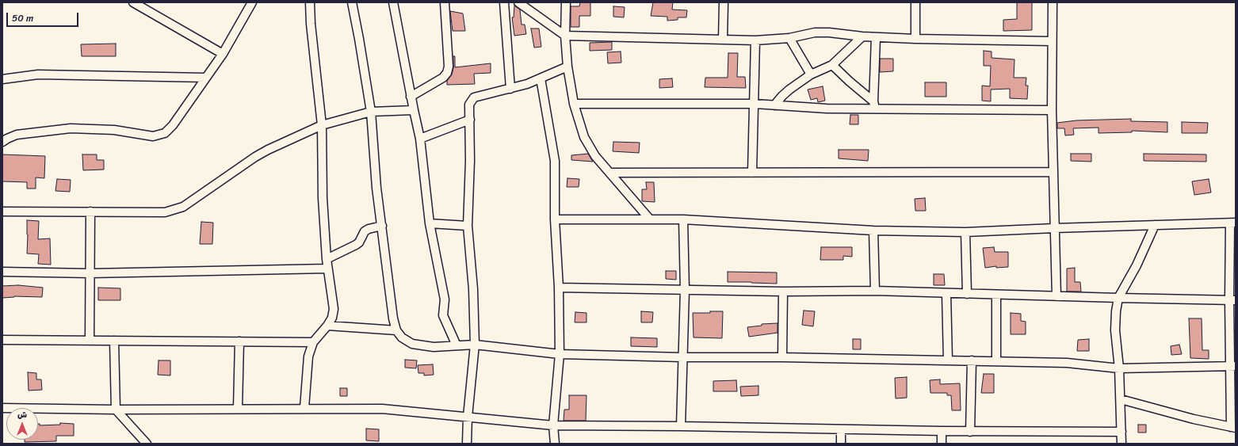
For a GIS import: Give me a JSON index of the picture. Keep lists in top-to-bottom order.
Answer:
{
  "scale_bar": "50 m",
  "north": "top"
}
